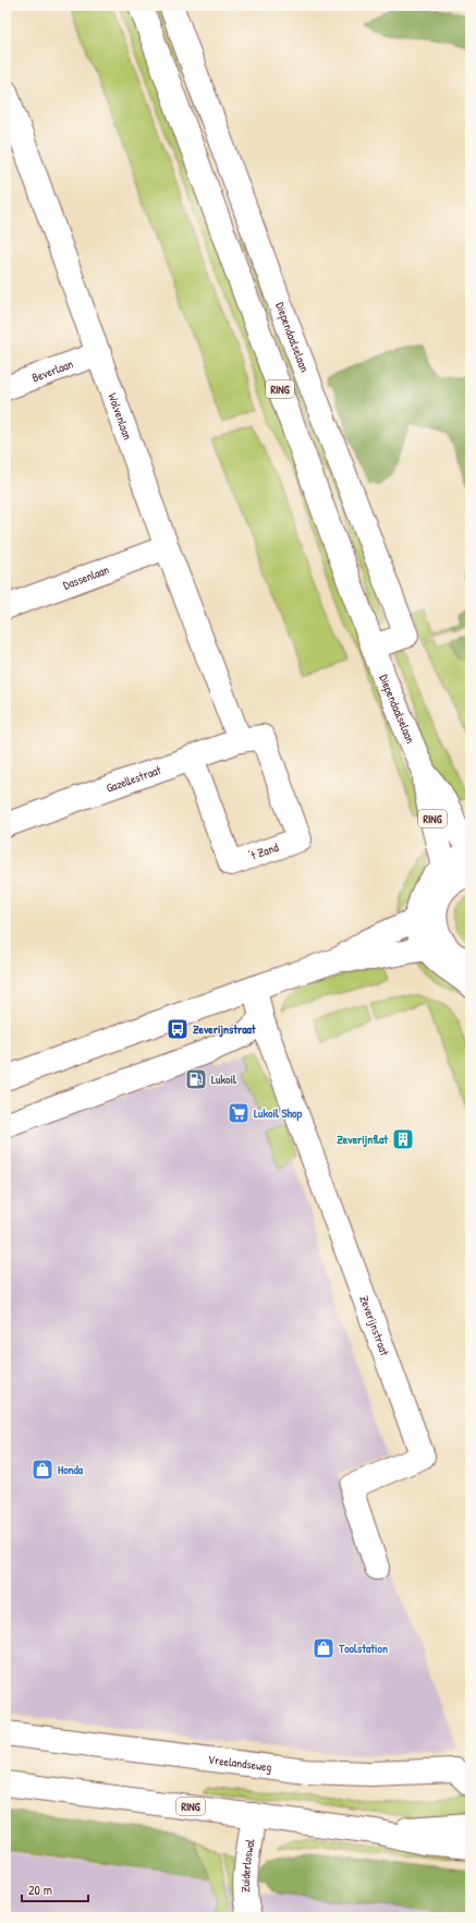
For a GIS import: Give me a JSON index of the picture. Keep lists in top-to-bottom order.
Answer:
{
  "streets": {
    "street": [
      "Diependaalselaan",
      "Beverlaan",
      "RING",
      "Wolvenlaan",
      "Dassenlaan",
      "Gazellestraat",
      "'t Zand",
      "Zeverijnstraat",
      "Vreelandseweg",
      "Zuiderloswal"
    ]
  },
  "crossings": [
    ["Diependaalselaan", "RING"],
    ["Beverlaan", "Wolvenlaan"],
    ["RING", "Zuiderloswal"],
    ["Wolvenlaan", "Dassenlaan"],
    ["Wolvenlaan", "Gazellestraat"],
    ["Gazellestraat", "'t Zand"]
  ],
  "places": {
    "bus stop": ["Zeverijnstraat"],
    "fuel station": ["Lukoil"],
    "supermarket": ["Lukoil Shop"],
    "building": ["Zeverijnflat"],
    "shop": ["Honda", "Toolstation"]
  },
  "scale_bar": "20 m"
}
